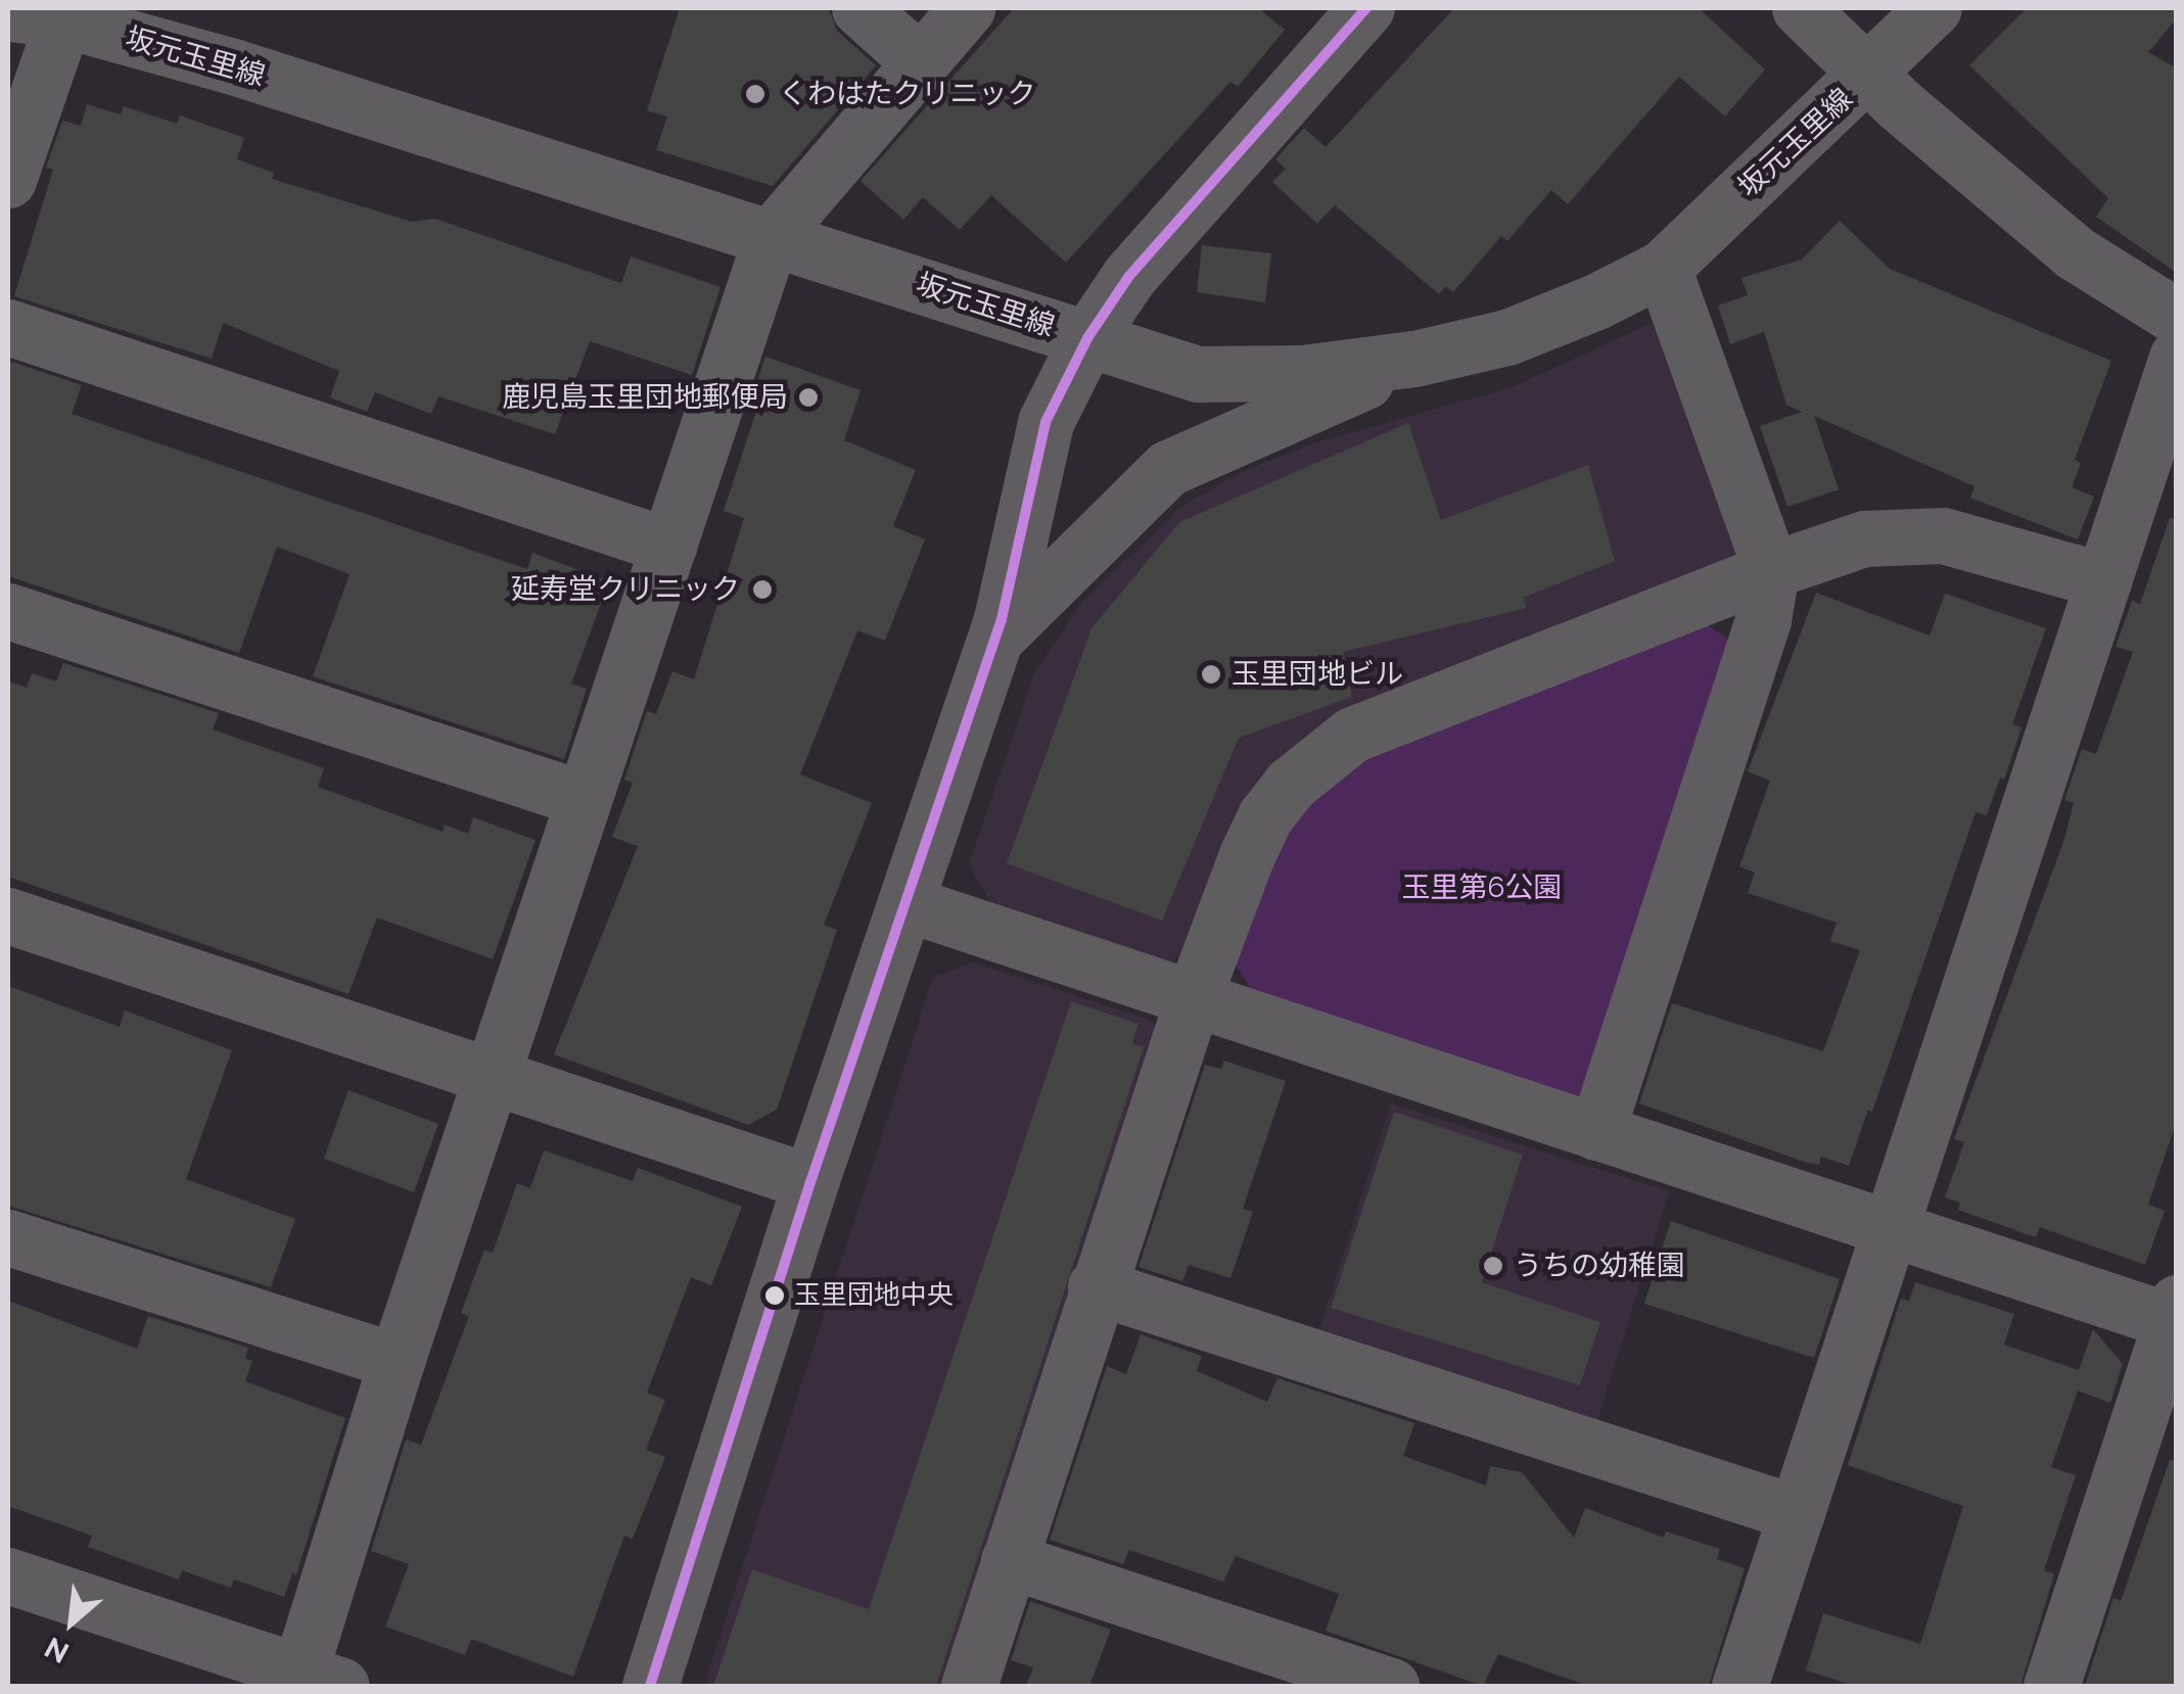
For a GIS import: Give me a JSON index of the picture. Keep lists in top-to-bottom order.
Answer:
{
  "streets": {
    "street": ["坂元玉里線"]
  },
  "parks": ["玉里第6公園"],
  "places": [
    "くわはたクリニック",
    "鹿児島玉里団地郵便局",
    "延寿堂クリニック",
    "玉里団地ビル",
    "うちの幼稚園",
    "玉里団地中央"
  ],
  "north": "bottom left"
}
